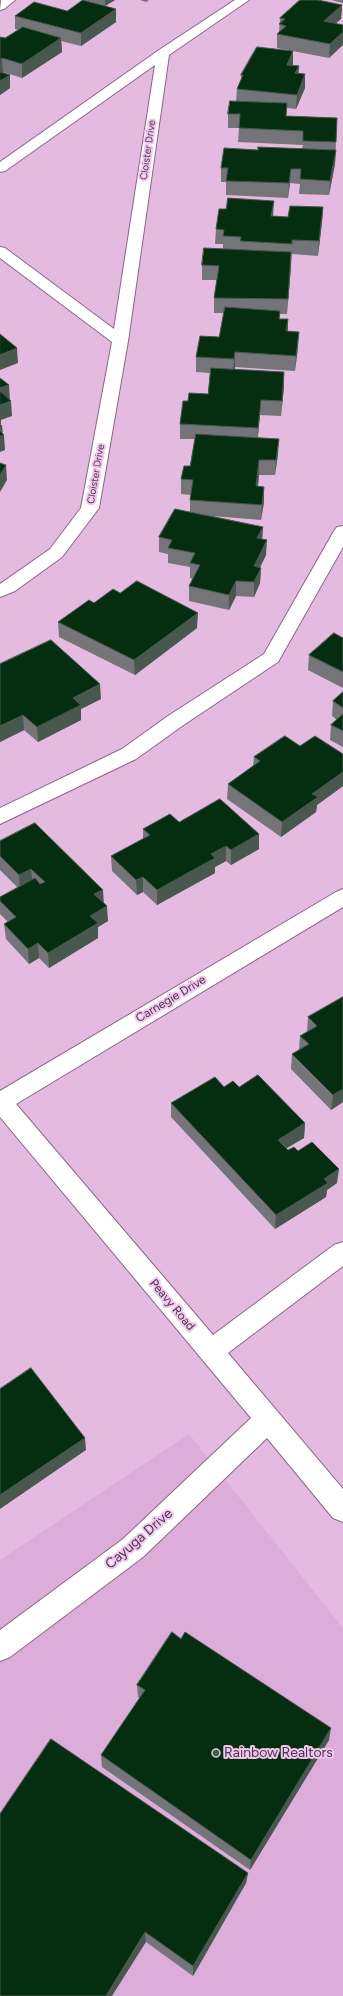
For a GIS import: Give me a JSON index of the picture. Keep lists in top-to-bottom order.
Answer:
{
  "streets": {
    "street": [
      "Cloister Drive",
      "Carnegie Drive",
      "Peavy Road",
      "Cayuga Drive"
    ]
  },
  "crossings": [
    ["Carnegie Drive", "Peavy Road"],
    ["Peavy Road", "Cayuga Drive"]
  ],
  "places": ["Rainbow Realtors"]
}
